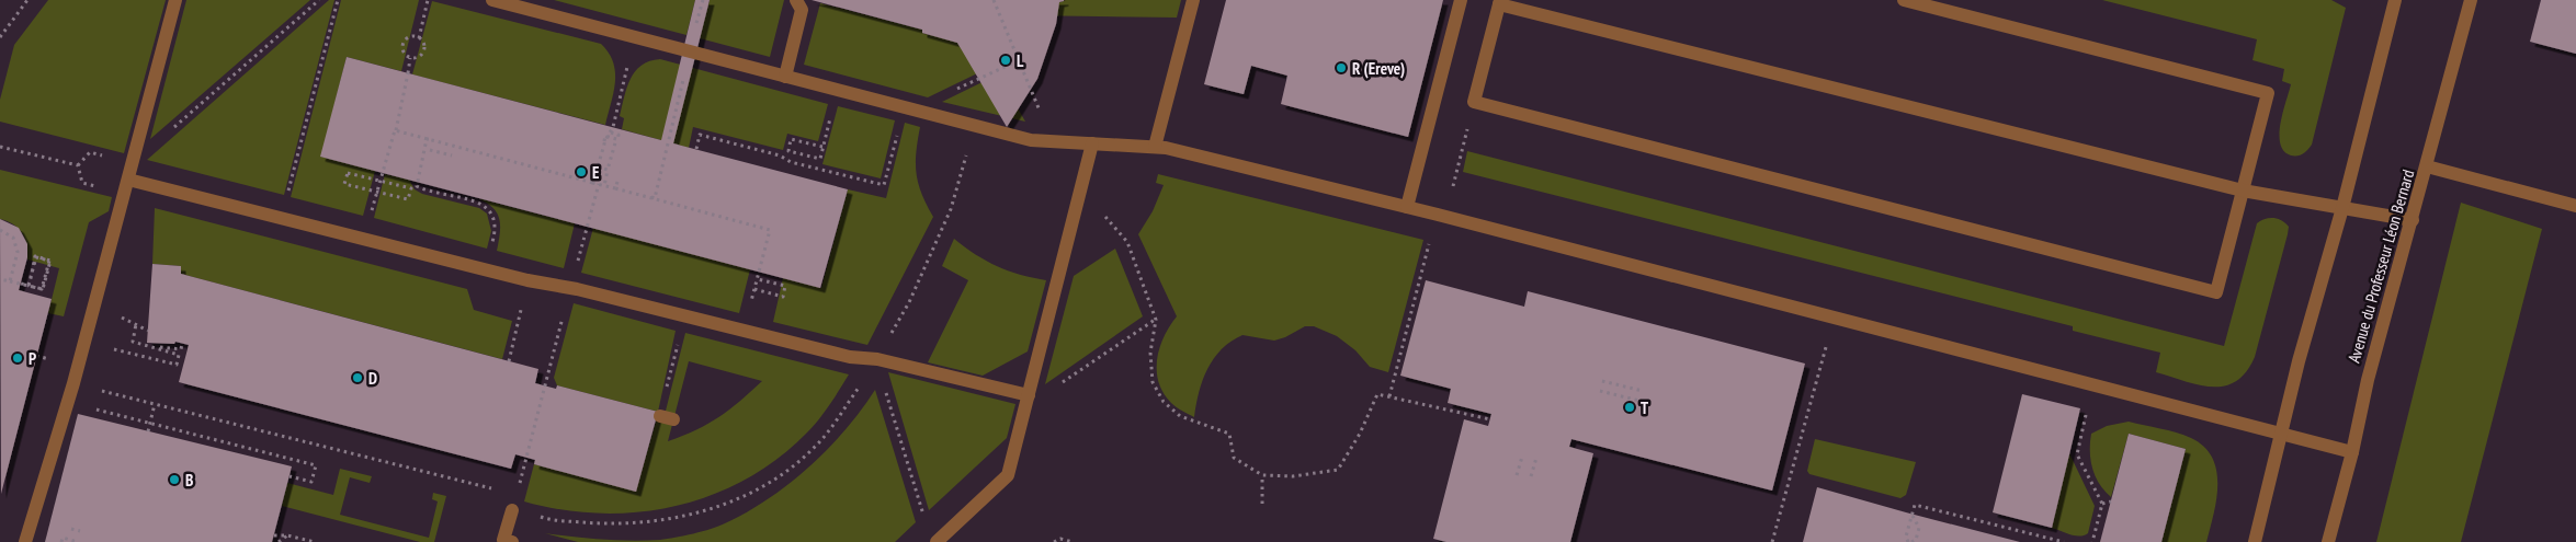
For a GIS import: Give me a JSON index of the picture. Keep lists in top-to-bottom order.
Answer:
{
  "streets": {
    "street": ["Avenue du Professeur Léon Bernard"]
  },
  "places": [
    "L",
    "R (Ereve)",
    "E",
    "P",
    "D",
    "T",
    "B"
  ]
}
